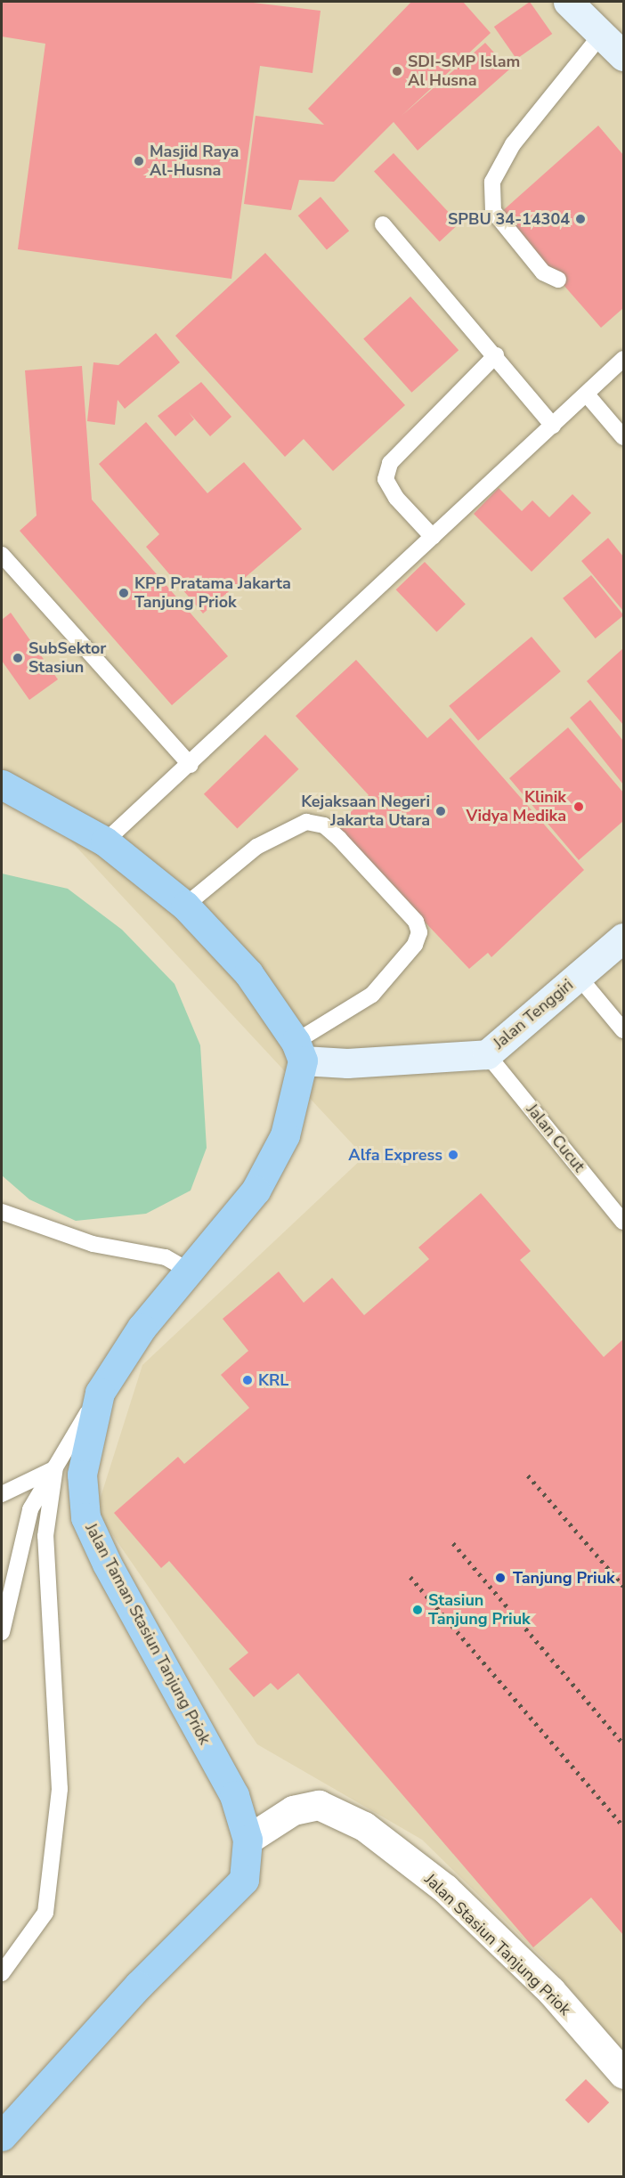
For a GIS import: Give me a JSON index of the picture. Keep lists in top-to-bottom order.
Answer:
{
  "streets": {
    "highway": ["Jalan Taman Stasiun Tanjung Priok"],
    "street": ["Jalan Tenggiri", "Jalan Stasiun Tanjung Priok"],
    "lane": ["Jalan Cucut"]
  },
  "crossings": [
    ["Jalan Tenggiri", "Jalan Cucut"],
    ["Jalan Tenggiri", "Jalan Taman Stasiun Tanjung Priok"],
    ["Jalan Taman Stasiun Tanjung Priok", "Jalan Stasiun Tanjung Priok"]
  ],
  "places": [
    "SDI-SMP Islam Al Husna",
    "Masjid Raya Al-Husna",
    "SPBU 34-14304",
    "KPP Pratama Jakarta Tanjung Priok",
    "SubSektor Stasiun",
    "Klinik Vidya Medika",
    "Kejaksaan Negeri Jakarta Utara",
    "Alfa Express",
    "KRL",
    "Tanjung Priuk",
    "Stasiun Tanjung Priuk"
  ]
}
